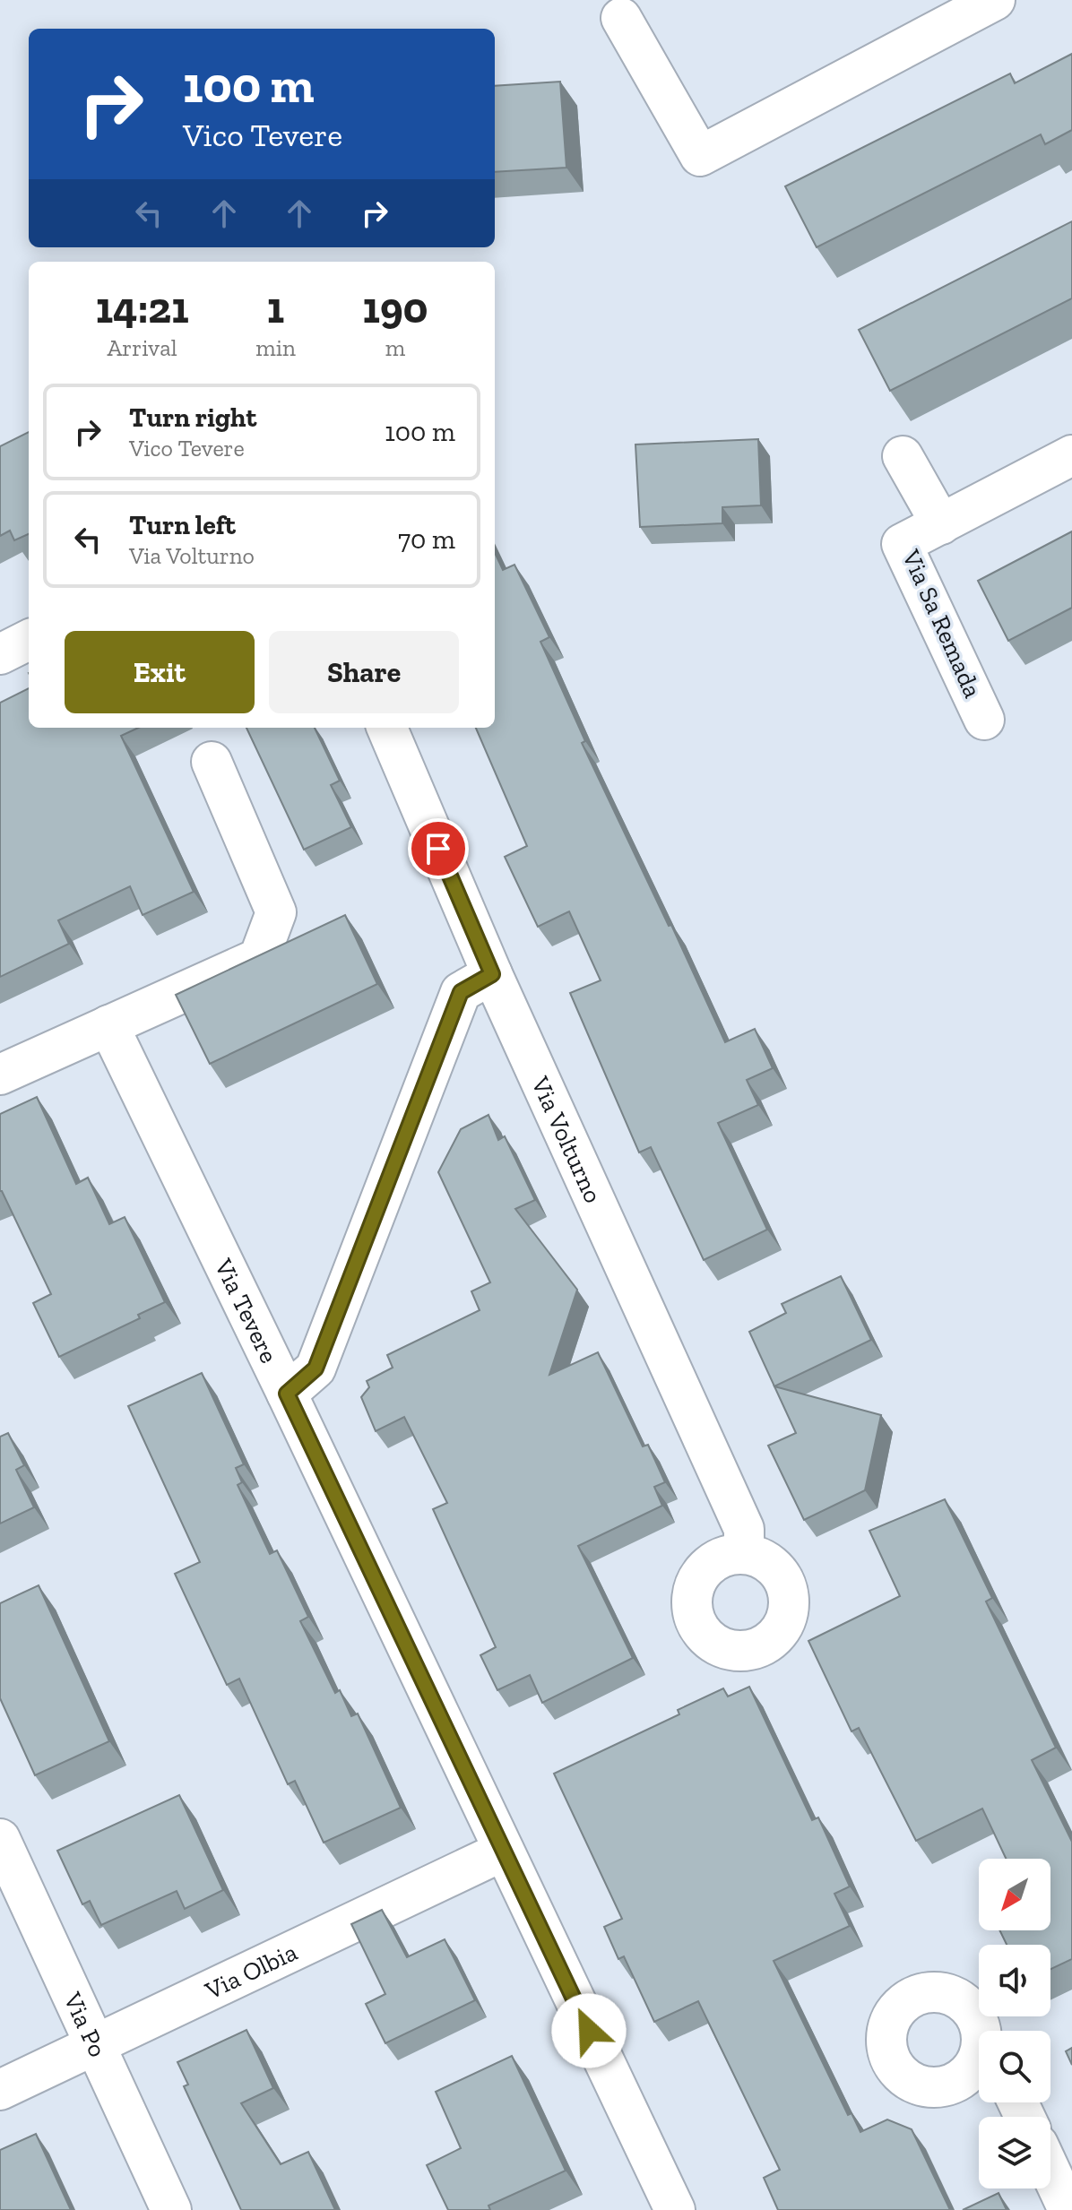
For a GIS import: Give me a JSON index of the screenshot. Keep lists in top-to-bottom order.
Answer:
{
  "streets": {
    "street": [
      "Via Sa Remada",
      "Via Volturno",
      "Via Tevere",
      "Via Olbia",
      "Via Po"
    ]
  },
  "crossings": [
    ["Via Tevere", "Via Olbia"],
    ["Via Olbia", "Via Po"]
  ],
  "north": "bottom left",
  "page": {
    "turn": ["100 m", "Vico Tevere"],
    "eta": [
      "14:21",
      "Arrival",
      "1",
      "min",
      "190",
      "m"
    ],
    "list": [
      {
        "name": "Turn right",
        "note": "Vico Tevere",
        "value": "100 m"
      },
      {
        "name": "Turn left",
        "note": "Via Volturno",
        "value": "70 m"
      }
    ],
    "buttons": ["Exit", "Share"]
  }
}
